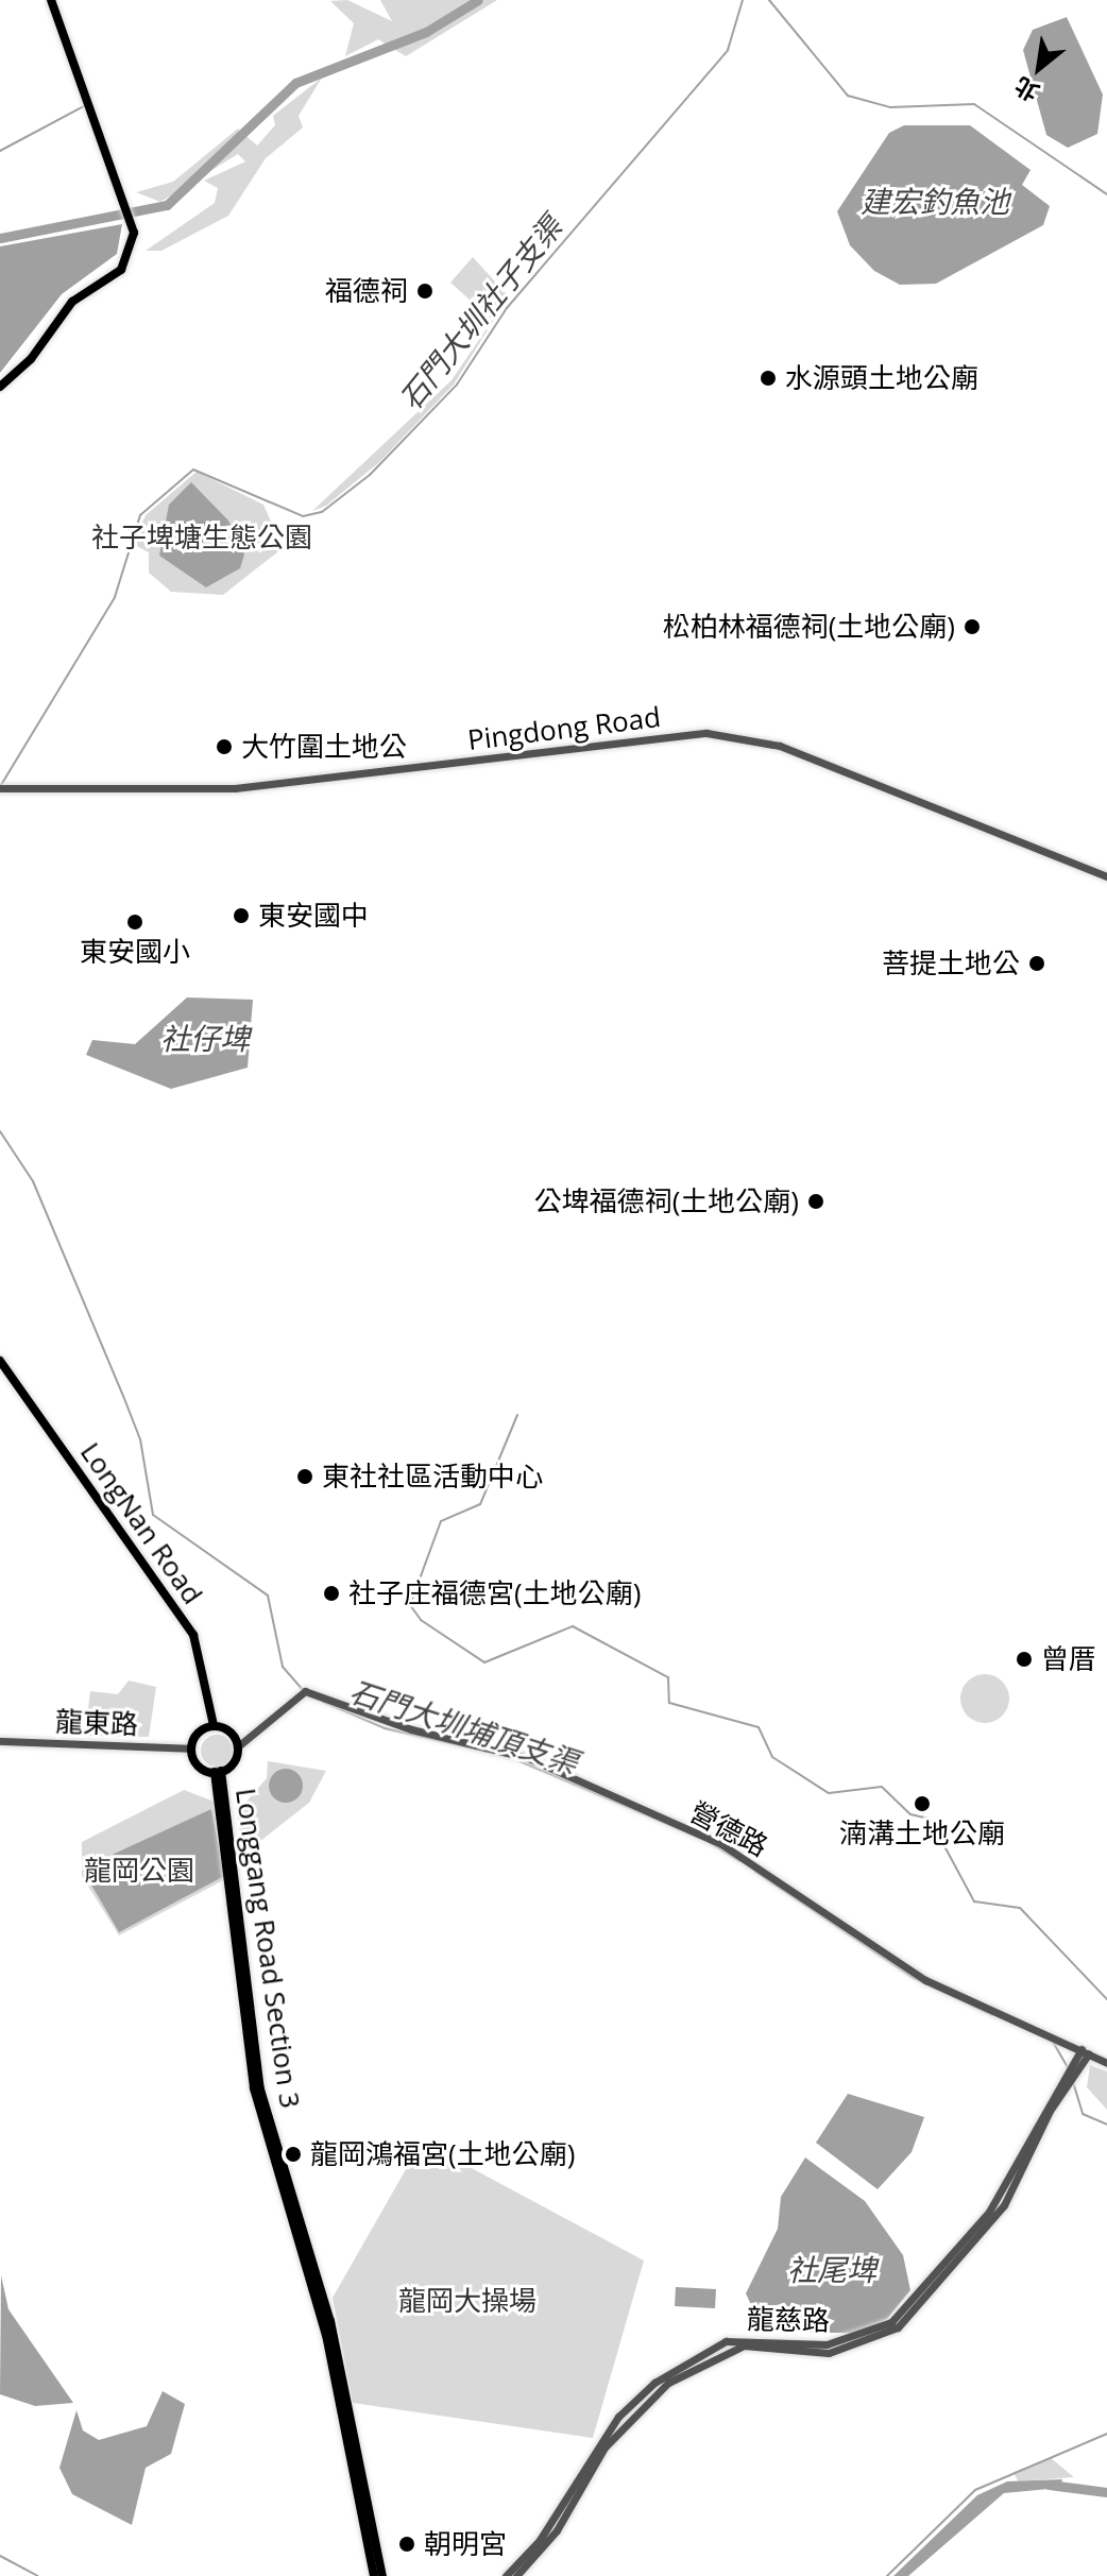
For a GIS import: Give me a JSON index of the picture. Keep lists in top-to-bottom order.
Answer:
{
  "streets": {
    "main road": ["LongNan Road", "Longgang Road Section 3"],
    "street": [
      "Pingdong Road",
      "龍東路",
      "營德路",
      "龍慈路"
    ]
  },
  "crossings": [
    ["LongNan Road", "龍東路"],
    ["LongNan Road", "營德路"],
    ["LongNan Road", "Longgang Road Section 3"],
    ["龍東路", "營德路"],
    ["龍東路", "Longgang Road Section 3"],
    ["營德路", "Longgang Road Section 3"],
    ["營德路", "龍慈路"]
  ],
  "water": [
    "建宏釣魚池",
    "石門大圳社子支渠",
    "社仔埤",
    "石門大圳埔頂支渠",
    "社尾埤"
  ],
  "parks": ["社子埤塘生態公園", "龍岡公園", "龍岡大操場"],
  "places": [
    "福德祠",
    "水源頭土地公廟",
    "松柏林福德祠(土地公廟)",
    "大竹圍土地公",
    "東安國中",
    "東安國小",
    "菩提土地公",
    "公埤福德祠(土地公廟)",
    "東社社區活動中心",
    "社子庄福德宮(土地公廟)",
    "曾厝",
    "湳溝土地公廟",
    "龍岡鴻福宮(土地公廟)",
    "朝明宮"
  ],
  "north": "bottom left"
}
